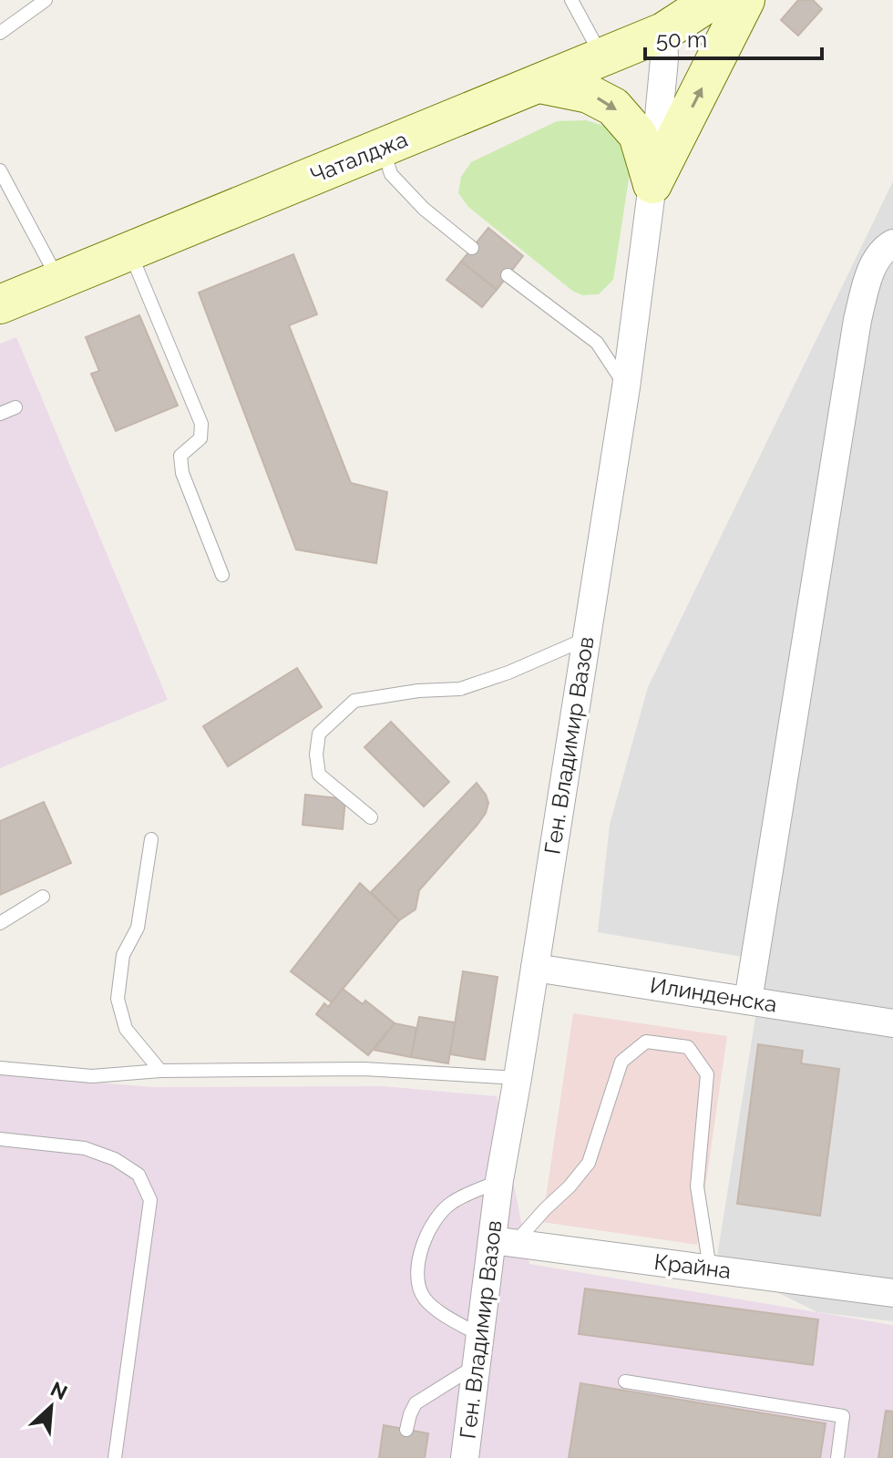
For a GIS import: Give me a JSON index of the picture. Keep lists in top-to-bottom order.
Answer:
{
  "streets": {
    "main road": ["Чаталджа"],
    "street": ["Ген. Владимир Вазов", "Илинденска", "Крайна"]
  },
  "crossings": [
    ["Чаталджа", "Ген. Владимир Вазов"],
    ["Ген. Владимир Вазов", "Илинденска"],
    ["Ген. Владимир Вазов", "Крайна"]
  ],
  "scale_bar": "50 m",
  "north": "top right"
}
